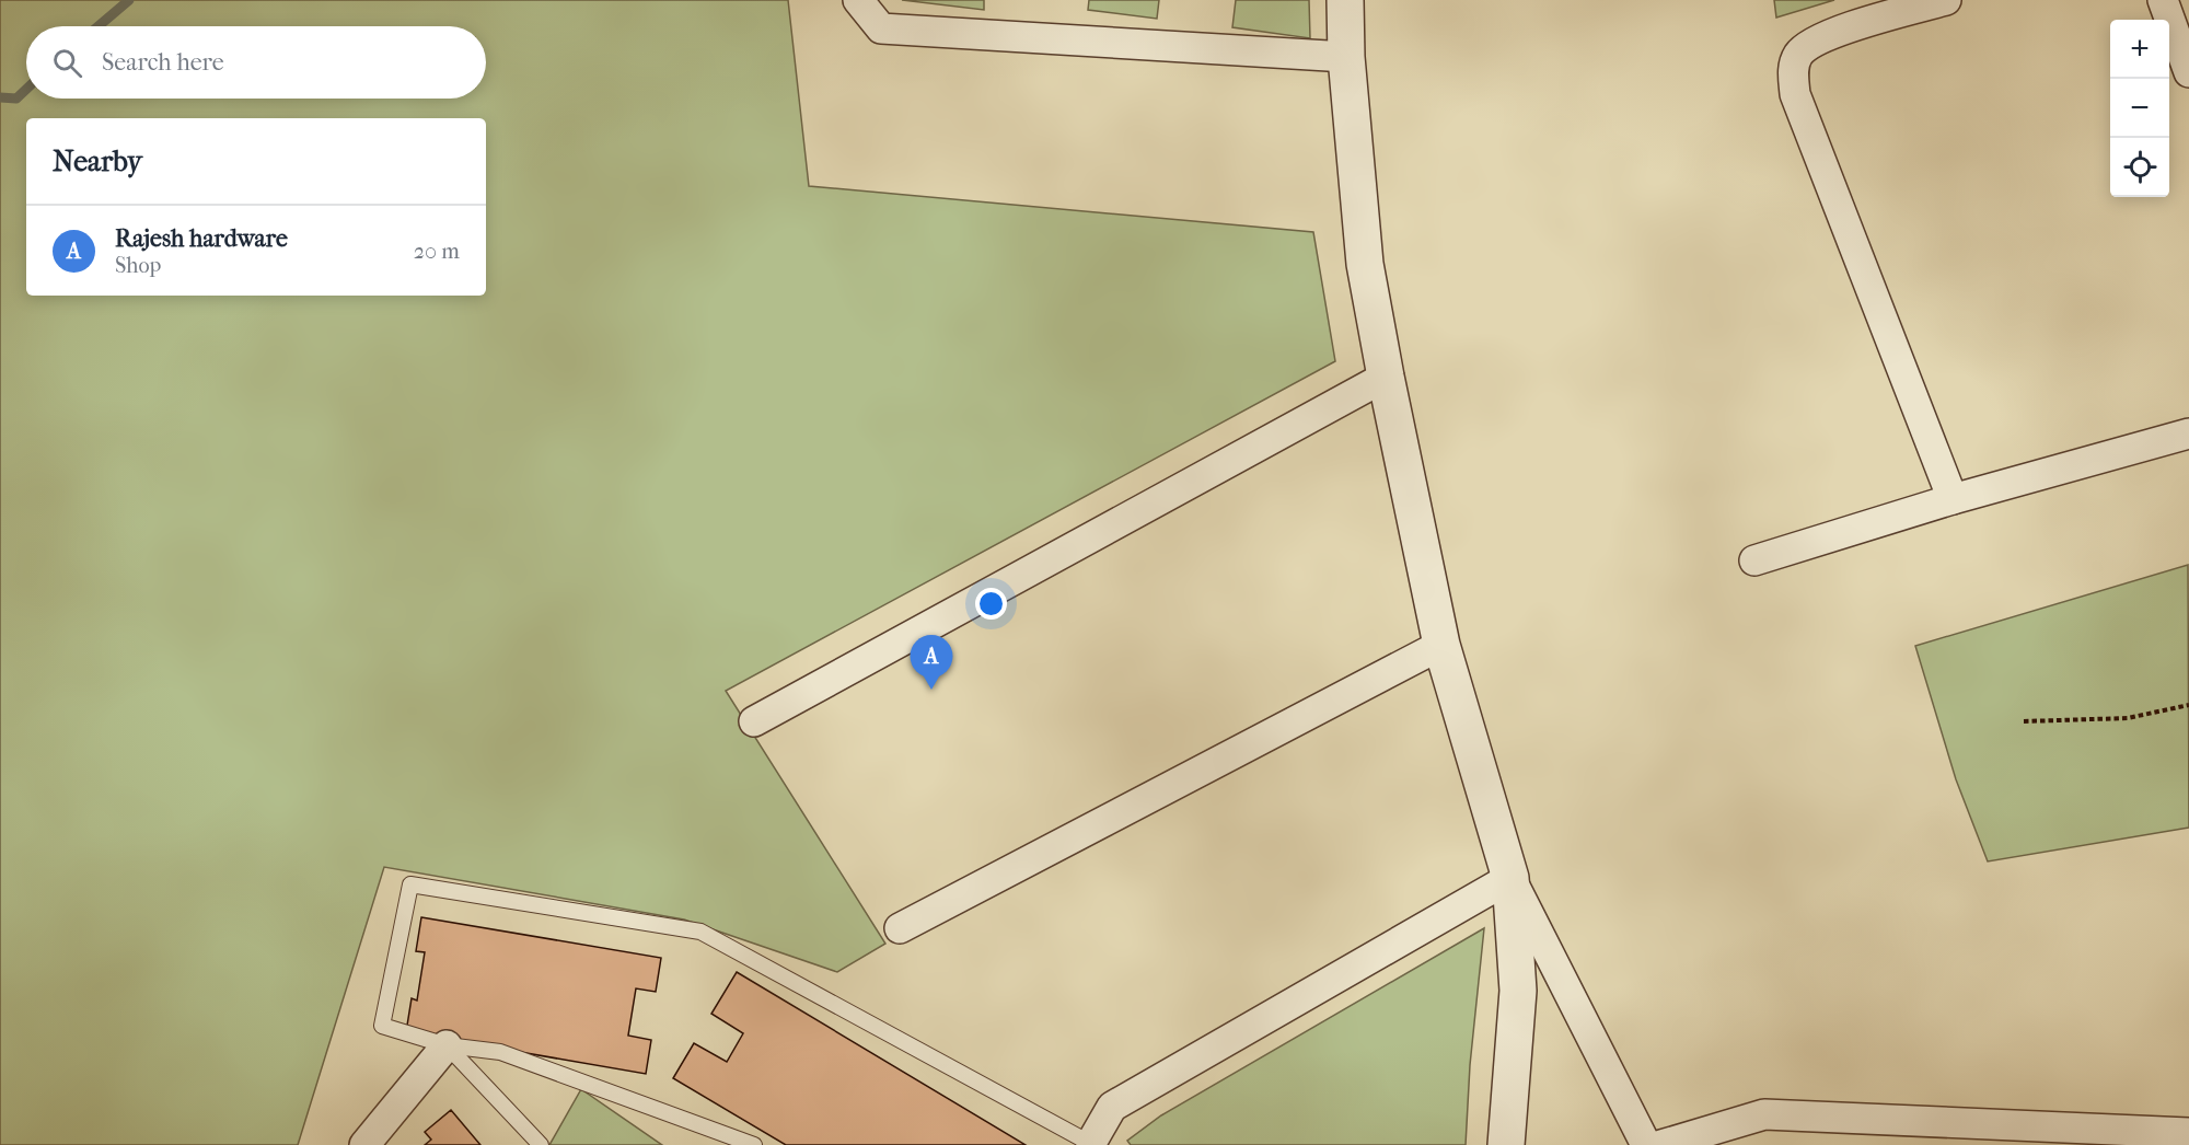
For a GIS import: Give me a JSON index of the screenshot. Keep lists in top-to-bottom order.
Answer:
{
  "page": {
    "map_buttons": ["+", "−"],
    "search": "Search here",
    "heading": "Nearby",
    "list": [
      {
        "mark": "A",
        "name": "Rajesh hardware",
        "note": "Shop",
        "value": "20 m"
      }
    ],
    "pins": "A"
  }
}
